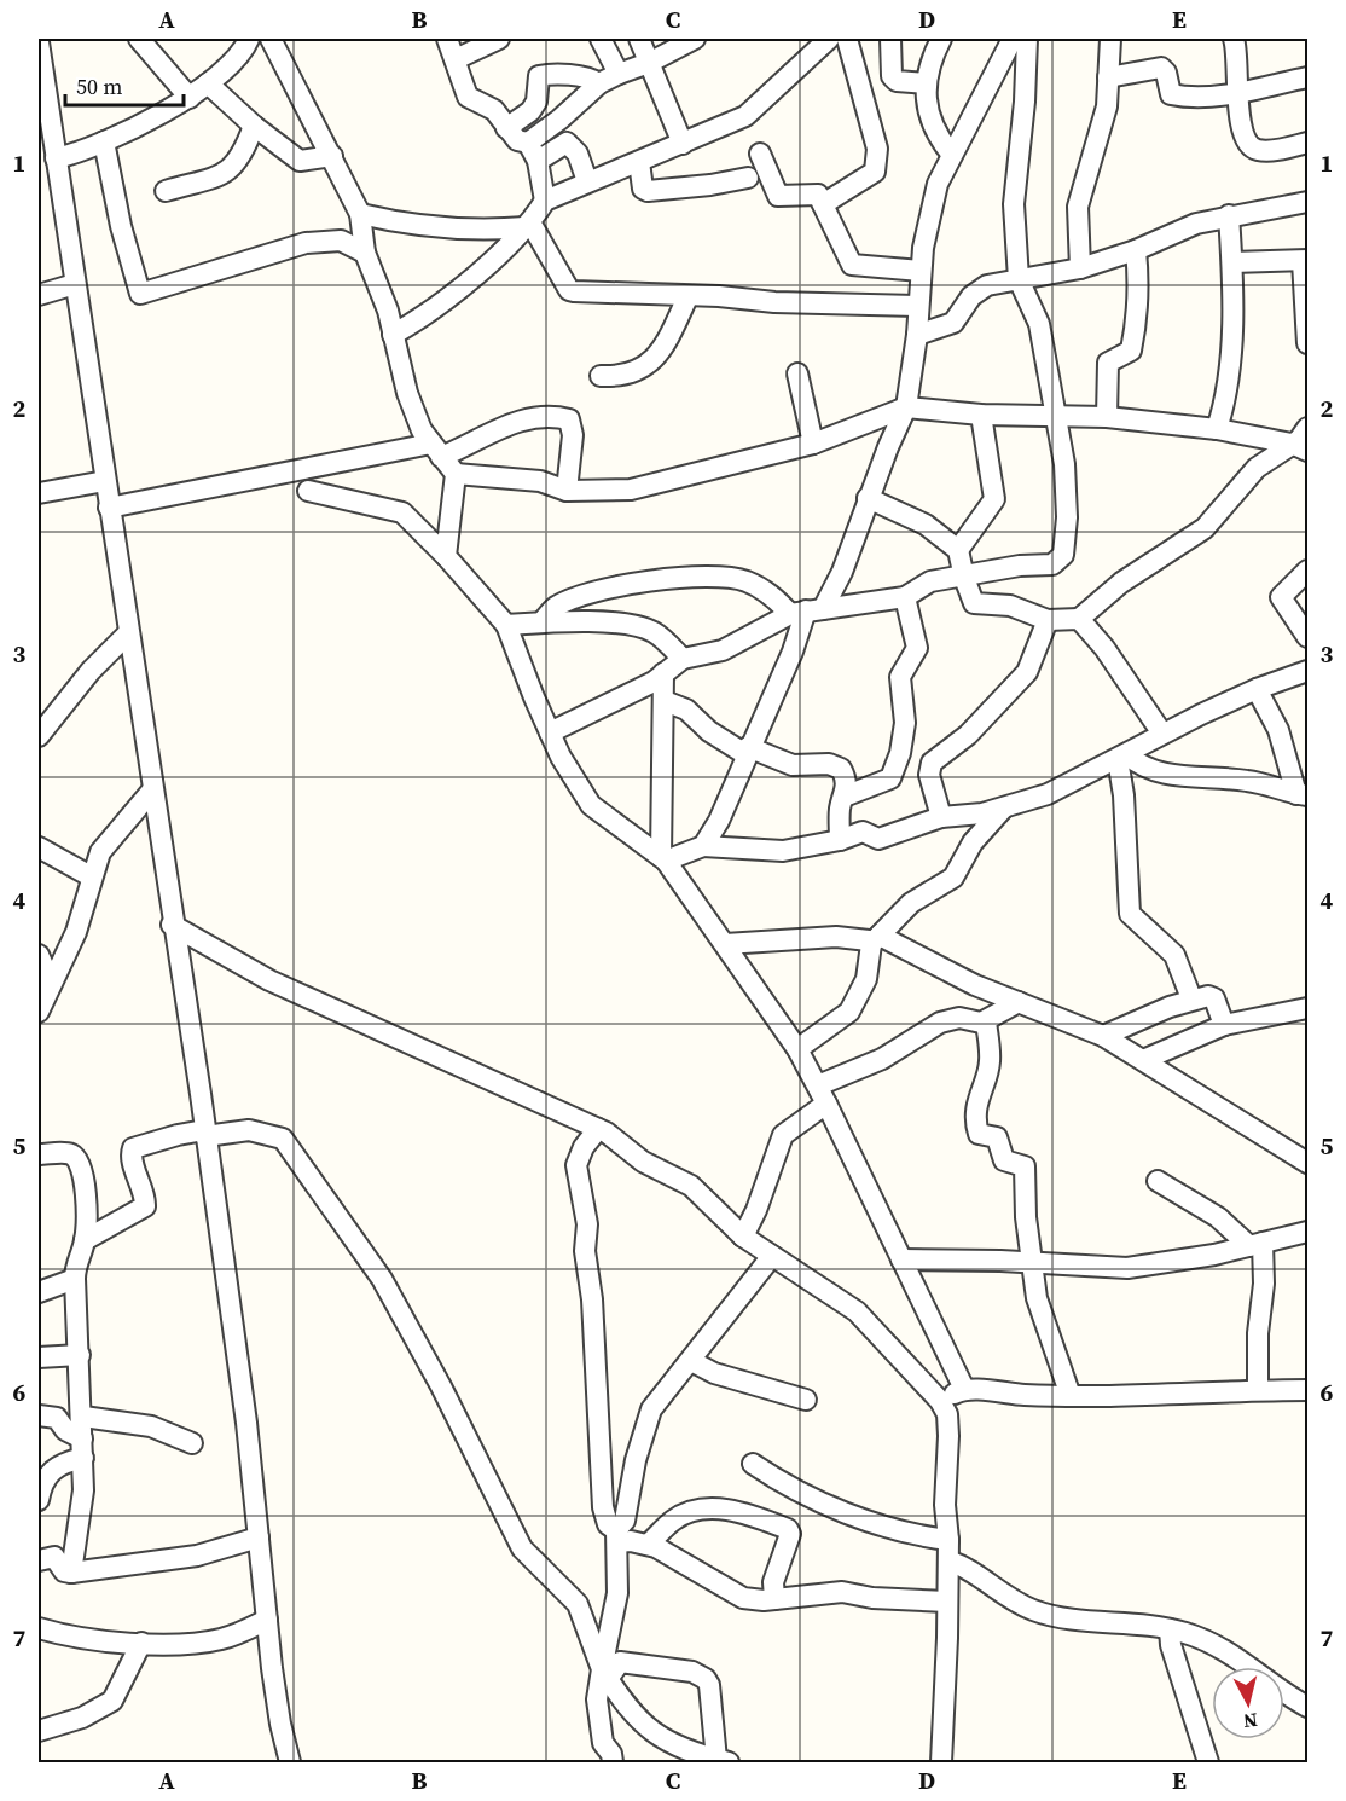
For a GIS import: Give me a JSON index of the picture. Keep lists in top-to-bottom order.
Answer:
{
  "scale_bar": "50 m",
  "north": "bottom",
  "grid": {
    "columns": [
      "A",
      "B",
      "C",
      "D",
      "E"
    ],
    "rows": [
      "1",
      "2",
      "3",
      "4",
      "5",
      "6",
      "7"
    ]
  }
}
